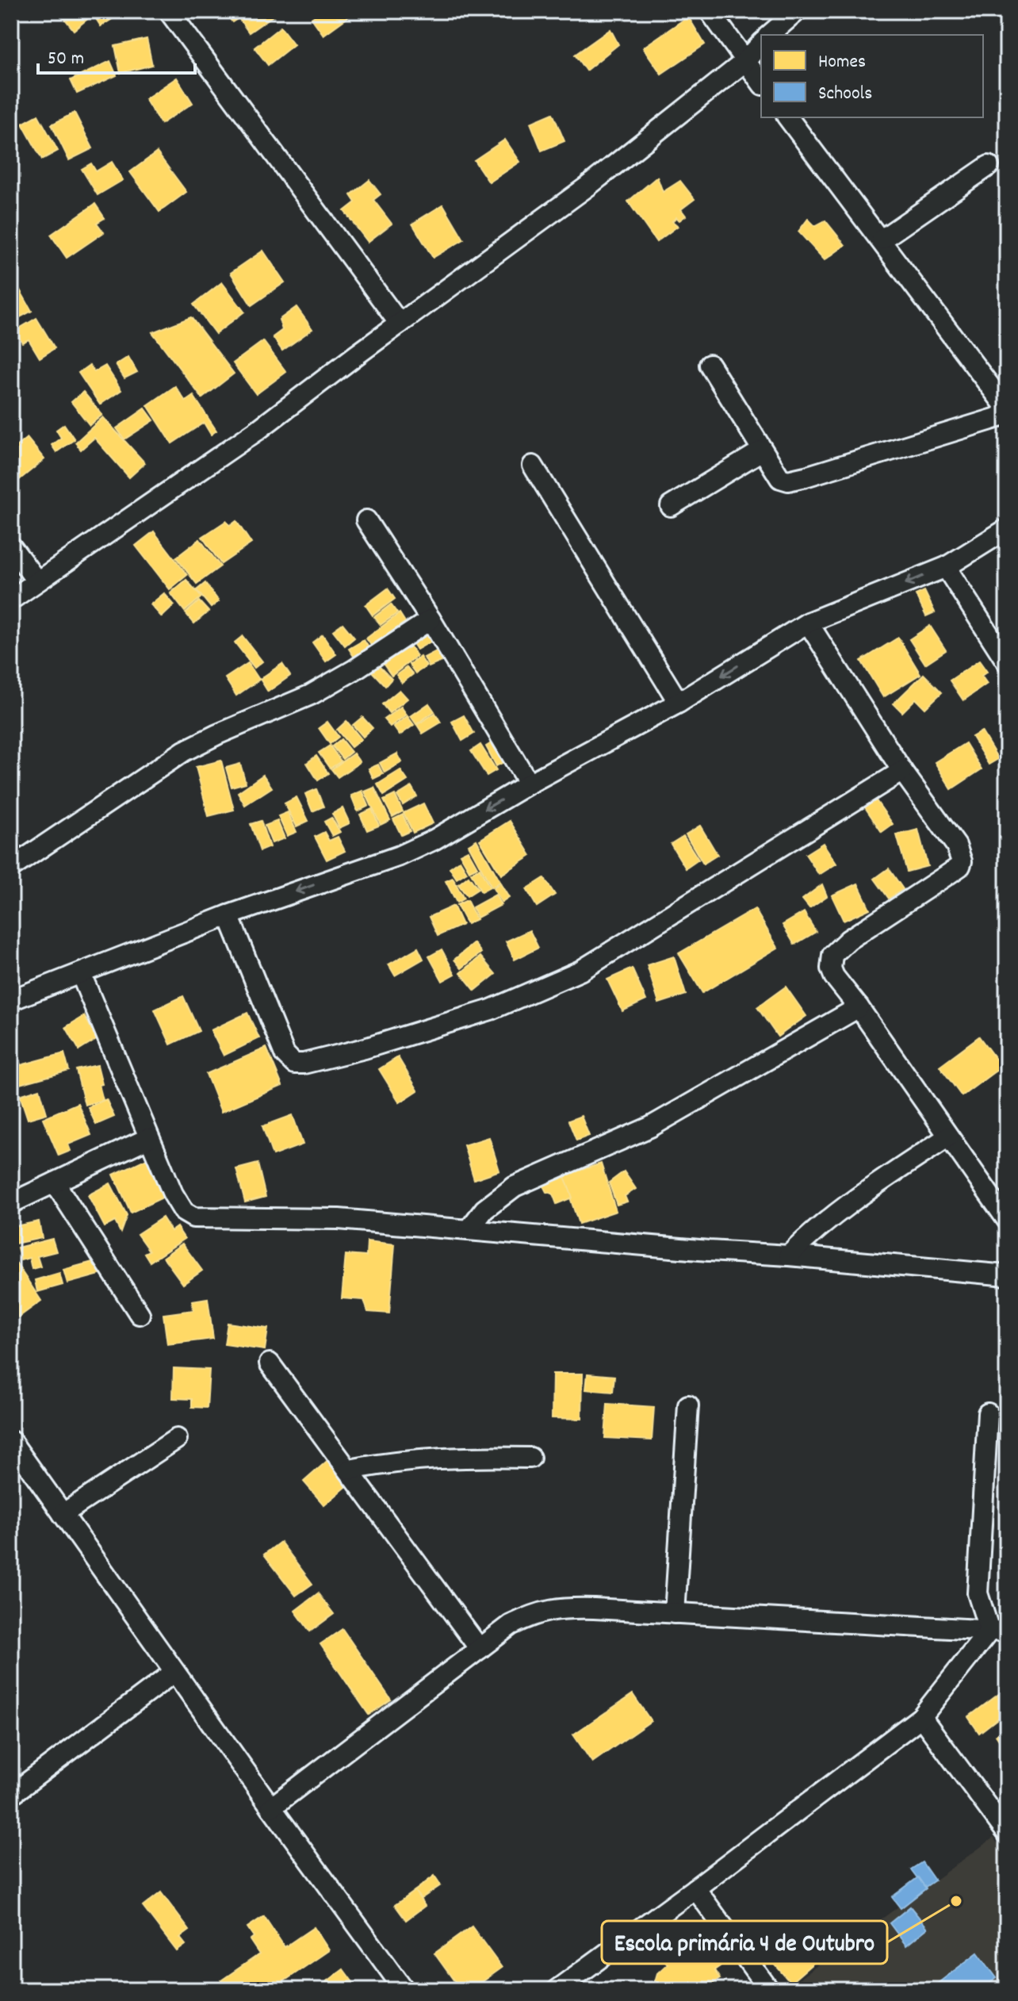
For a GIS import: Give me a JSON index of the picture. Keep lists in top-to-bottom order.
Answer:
{
  "places": ["Escola primária 4 de Outubro"],
  "legend": ["Homes", "Schools"],
  "scale_bar": "50 m"
}
